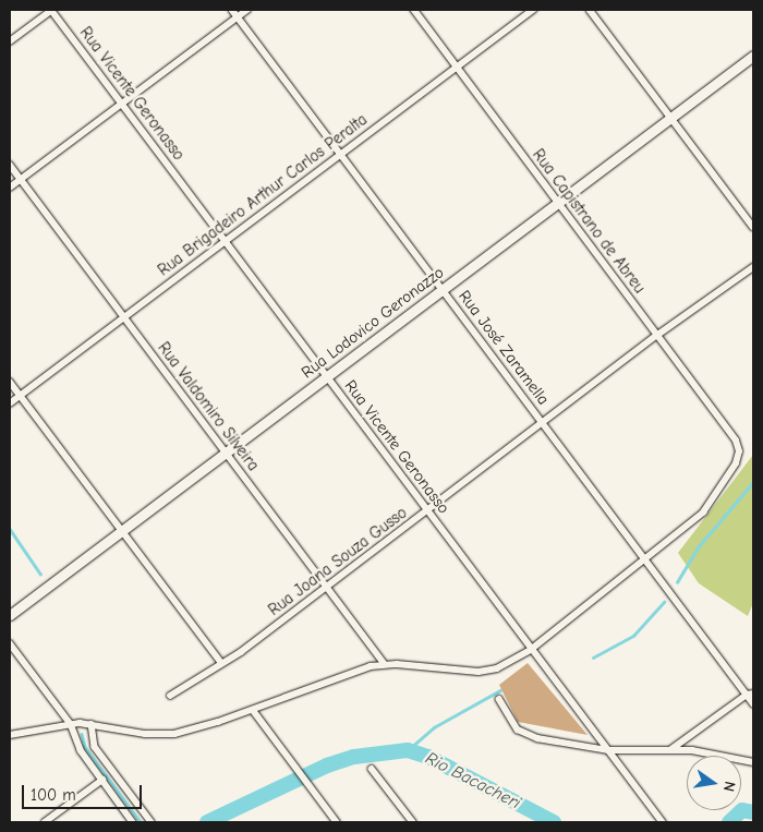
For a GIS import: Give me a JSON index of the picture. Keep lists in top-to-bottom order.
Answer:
{
  "streets": {
    "main road": ["Rua Lodovico Geronazzo"],
    "street": [
      "Rua Vicente Geronasso",
      "Rua Brigadeiro Arthur Carlos Peralta",
      "Rua Capistrano de Abreu",
      "Rua José Zaramella",
      "Rua Valdomiro Silveira",
      "Rua Joana Souza Gusso"
    ]
  },
  "crossings": [
    ["Rua Vicente Geronasso", "Rua Brigadeiro Arthur Carlos Peralta"],
    ["Rua Vicente Geronasso", "Rua Lodovico Geronazzo"],
    ["Rua Vicente Geronasso", "Rua Joana Souza Gusso"],
    ["Rua Brigadeiro Arthur Carlos Peralta", "Rua Capistrano de Abreu"],
    ["Rua Brigadeiro Arthur Carlos Peralta", "Rua José Zaramella"],
    ["Rua Brigadeiro Arthur Carlos Peralta", "Rua Valdomiro Silveira"],
    ["Rua Capistrano de Abreu", "Rua Lodovico Geronazzo"],
    ["Rua Capistrano de Abreu", "Rua José Zaramella"],
    ["Rua Capistrano de Abreu", "Rua Joana Souza Gusso"],
    ["Rua Lodovico Geronazzo", "Rua José Zaramella"],
    ["Rua Lodovico Geronazzo", "Rua Valdomiro Silveira"],
    ["Rua José Zaramella", "Rua Joana Souza Gusso"],
    ["Rua Valdomiro Silveira", "Rua Joana Souza Gusso"]
  ],
  "water": ["Rio Bacacheri"],
  "scale_bar": "100 m",
  "north": "right"
}
